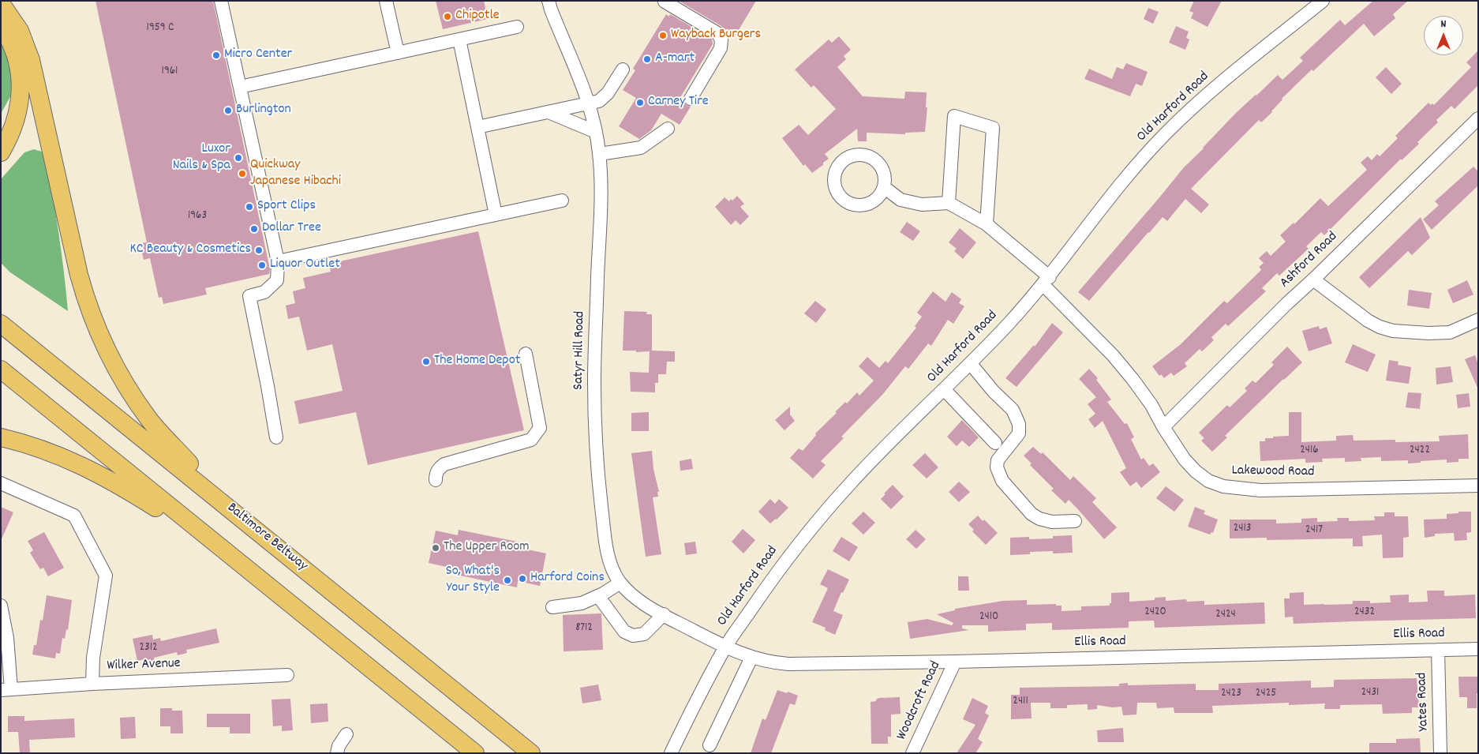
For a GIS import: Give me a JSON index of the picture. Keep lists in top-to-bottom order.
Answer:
{
  "streets": {
    "highway": ["Baltimore Beltway"],
    "street": [
      "Old Harford Road",
      "Ashford Road",
      "Satyr Hill Road",
      "Lakewood Road",
      "Ellis Road",
      "Wilker Avenue",
      "Woodcroft Road",
      "Yates Road"
    ]
  },
  "crossings": [
    ["Old Harford Road", "Satyr Hill Road"],
    ["Old Harford Road", "Lakewood Road"],
    ["Old Harford Road", "Ellis Road"],
    ["Ashford Road", "Lakewood Road"],
    ["Satyr Hill Road", "Ellis Road"],
    ["Ellis Road", "Woodcroft Road"],
    ["Ellis Road", "Yates Road"]
  ],
  "places": [
    "Chipotle",
    "Wayback Burgers",
    "Micro Center",
    "A-mart",
    "Carney Tire",
    "Burlington",
    "Luxor Nails & Spa",
    "Quickway Japanese Hibachi",
    "Sport Clips",
    "Dollar Tree",
    "KC Beauty & Cosmetics",
    "Liquor Outlet",
    "The Home Depot",
    "The Upper Room",
    "Harford Coins",
    "So, What's Your Style"
  ],
  "house_numbers": [
    "1959 C",
    "1961",
    "1963",
    "2416",
    "2422",
    "2413",
    "2417",
    "2420",
    "2432",
    "2424",
    "2410",
    "8712",
    "2312",
    "2431",
    "2423",
    "2425",
    "2411"
  ],
  "north": "top"
}
